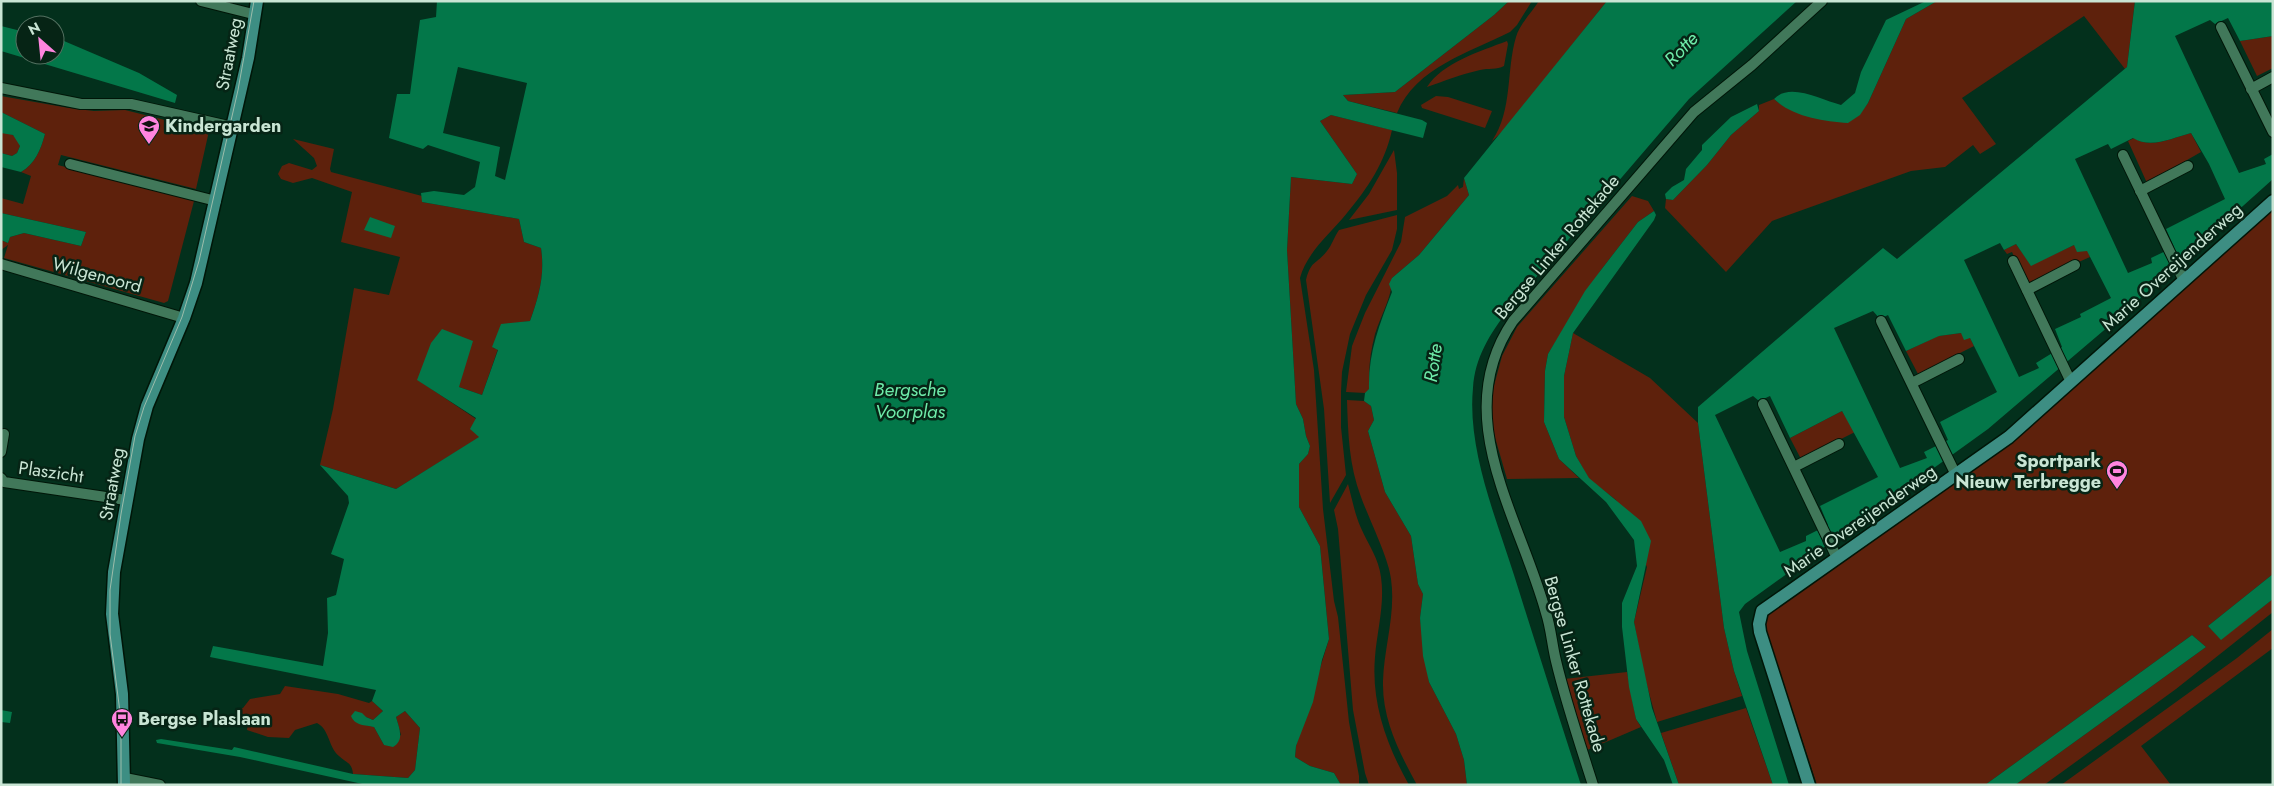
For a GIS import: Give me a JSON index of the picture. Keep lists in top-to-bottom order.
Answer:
{
  "streets": {
    "street": [
      "Straatweg",
      "Bergse Linker Rottekade",
      "Marie Overeijenderweg",
      "Wilgenoord",
      "Plaszicht"
    ]
  },
  "crossings": [
    ["Straatweg", "Wilgenoord"],
    ["Straatweg", "Plaszicht"]
  ],
  "water": ["Rotte", "Bergsche Voorplas"],
  "places": {
    "school or university": ["Kindergarden"],
    "sports": ["Sportpark Nieuw Terbregge"],
    "bus stop": ["Bergse Plaslaan"]
  },
  "north": "top left"
}
